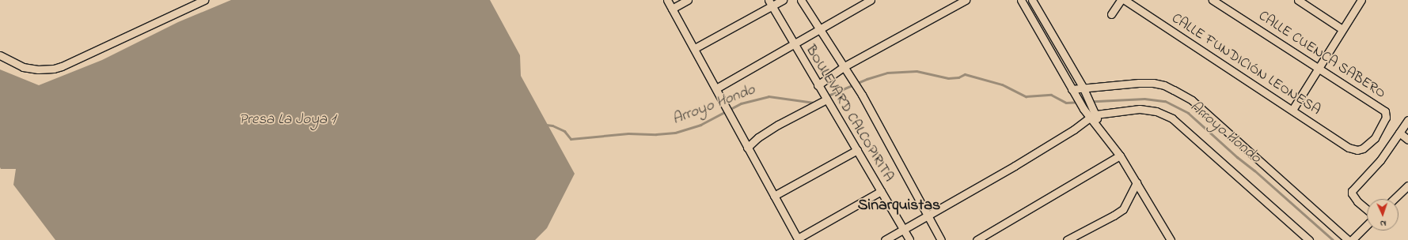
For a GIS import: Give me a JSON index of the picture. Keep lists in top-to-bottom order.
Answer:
{
  "streets": {
    "street": ["CALLE CUENCA SABERO", "CALLE FUNDICIÓN LEONESA", "BOULEVARD CALCOPIRITA"]
  },
  "crossings": [
    ["CALLE CUENCA SABERO", "CALLE FUNDICIÓN LEONESA"]
  ],
  "districts": ["Sinarquistas"],
  "water": ["Arroyo Hondo", "Presa La Joya 1"],
  "north": "bottom"
}
